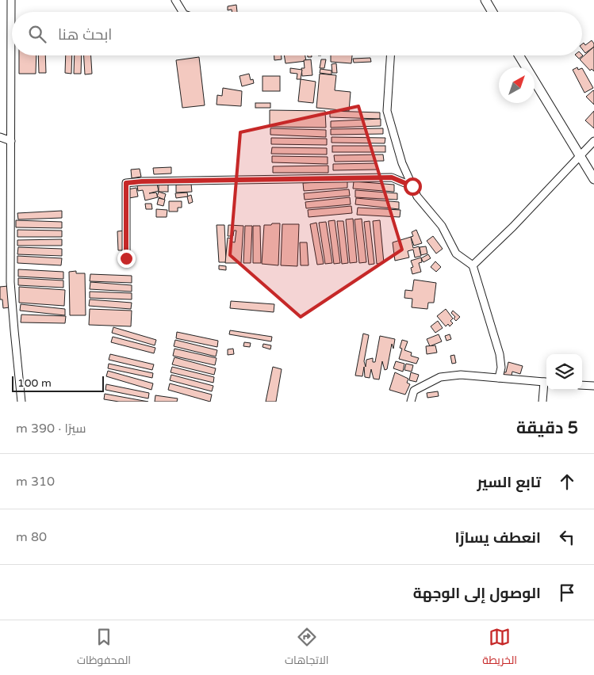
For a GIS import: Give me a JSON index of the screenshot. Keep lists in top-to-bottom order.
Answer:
{
  "scale_bar": "100 m",
  "north": "top right",
  "page": {
    "search": "ابحث هنا",
    "scale": "100 m",
    "heading": ["5 دقيقة", "سيرًا · 390 m"],
    "list": [
      ["تابع السير", "310 m"],
      ["انعطف يسارًا", "80 m"],
      "الوصول إلى الوجهة"
    ],
    "nav": ["الخريطة", "الاتجاهات", "المحفوظات"]
  }
}
